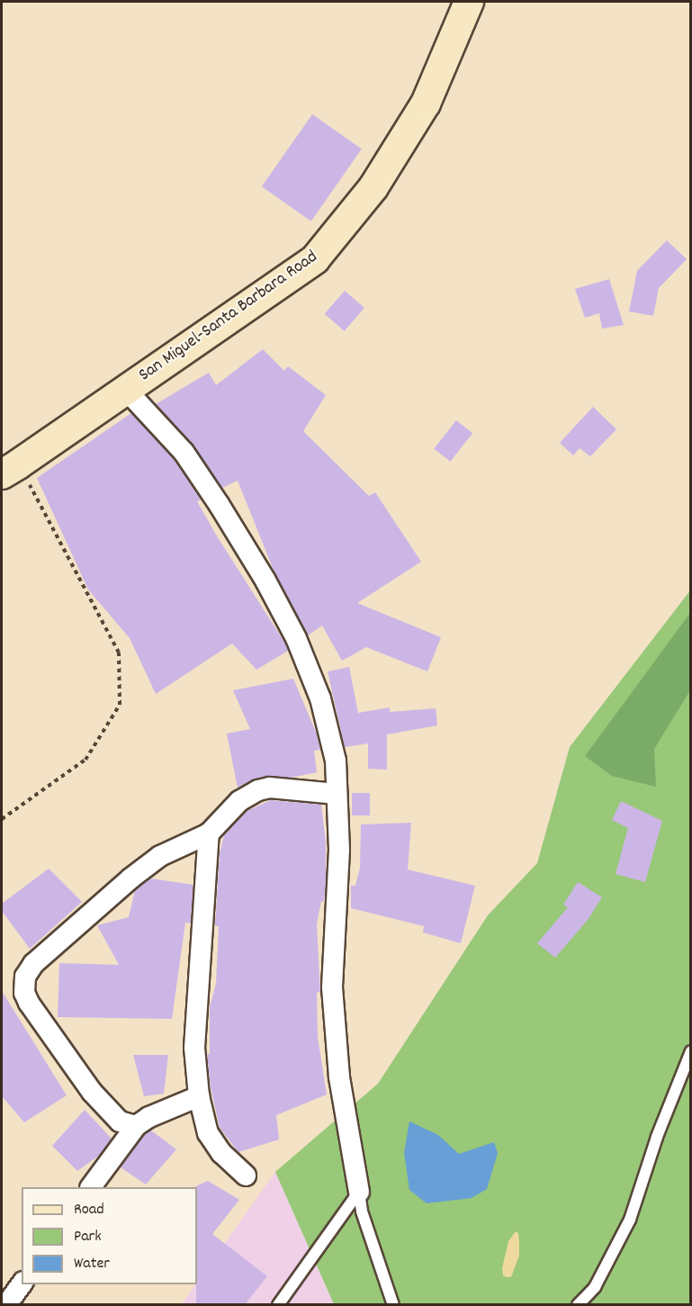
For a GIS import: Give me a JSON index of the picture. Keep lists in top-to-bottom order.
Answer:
{
  "streets": {
    "main road": ["San Miguel-Santa Barbara Road"]
  },
  "legend": ["Road", "Park", "Water"]
}
